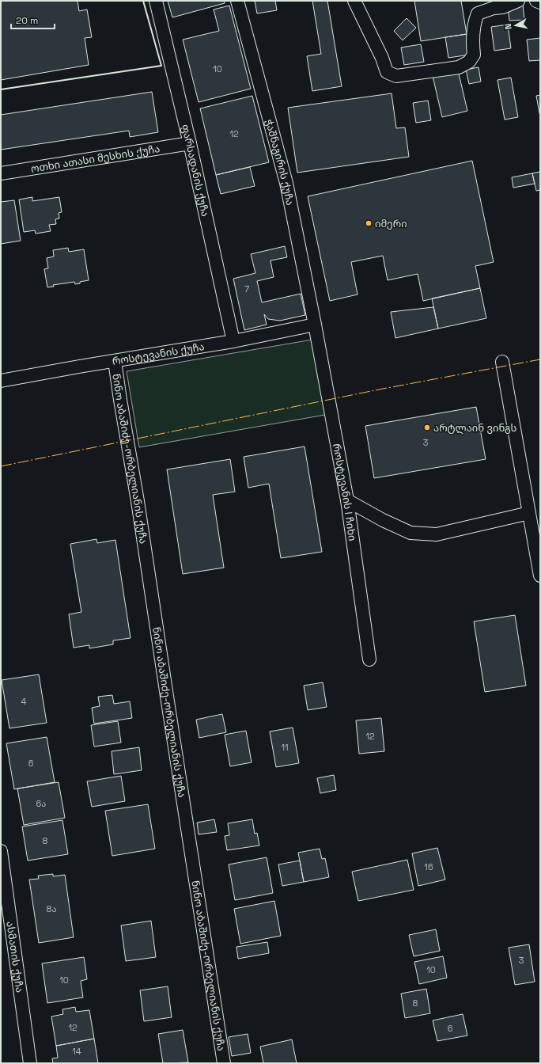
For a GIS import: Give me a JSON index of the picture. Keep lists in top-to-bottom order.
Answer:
{
  "streets": {
    "street": [
      "ოთხი ათასი მესხის ქუჩა",
      "ჭაშნაგირის ქუჩა",
      "ფარსადანის ქუჩა",
      "როსტევანის ქუჩა",
      "ნინო აბაშიძე-ორბელიანის ქუჩა",
      "როსტევანის I ჩიხი",
      "ასმათის ქუჩა"
    ]
  },
  "crossings": [
    ["ოთხი ათასი მესხის ქუჩა", "ფარსადანის ქუჩა"],
    ["ჭაშნაგირის ქუჩა", "როსტევანის ქუჩა"],
    ["ჭაშნაგირის ქუჩა", "როსტევანის I ჩიხი"],
    ["ფარსადანის ქუჩა", "როსტევანის ქუჩა"],
    ["როსტევანის ქუჩა", "ნინო აბაშიძე-ორბელიანის ქუჩა"],
    ["როსტევანის ქუჩა", "როსტევანის I ჩიხი"]
  ],
  "places": ["იმერი", "არტლაინ ვინგს"],
  "house_numbers": [
    "10",
    "12",
    "7",
    "3",
    "4",
    "12",
    "11",
    "6",
    "6ა",
    "8",
    "16",
    "8ა",
    "3",
    "10",
    "10",
    "8",
    "12",
    "6",
    "14"
  ],
  "scale_bar": "20 m",
  "north": "left"
}
